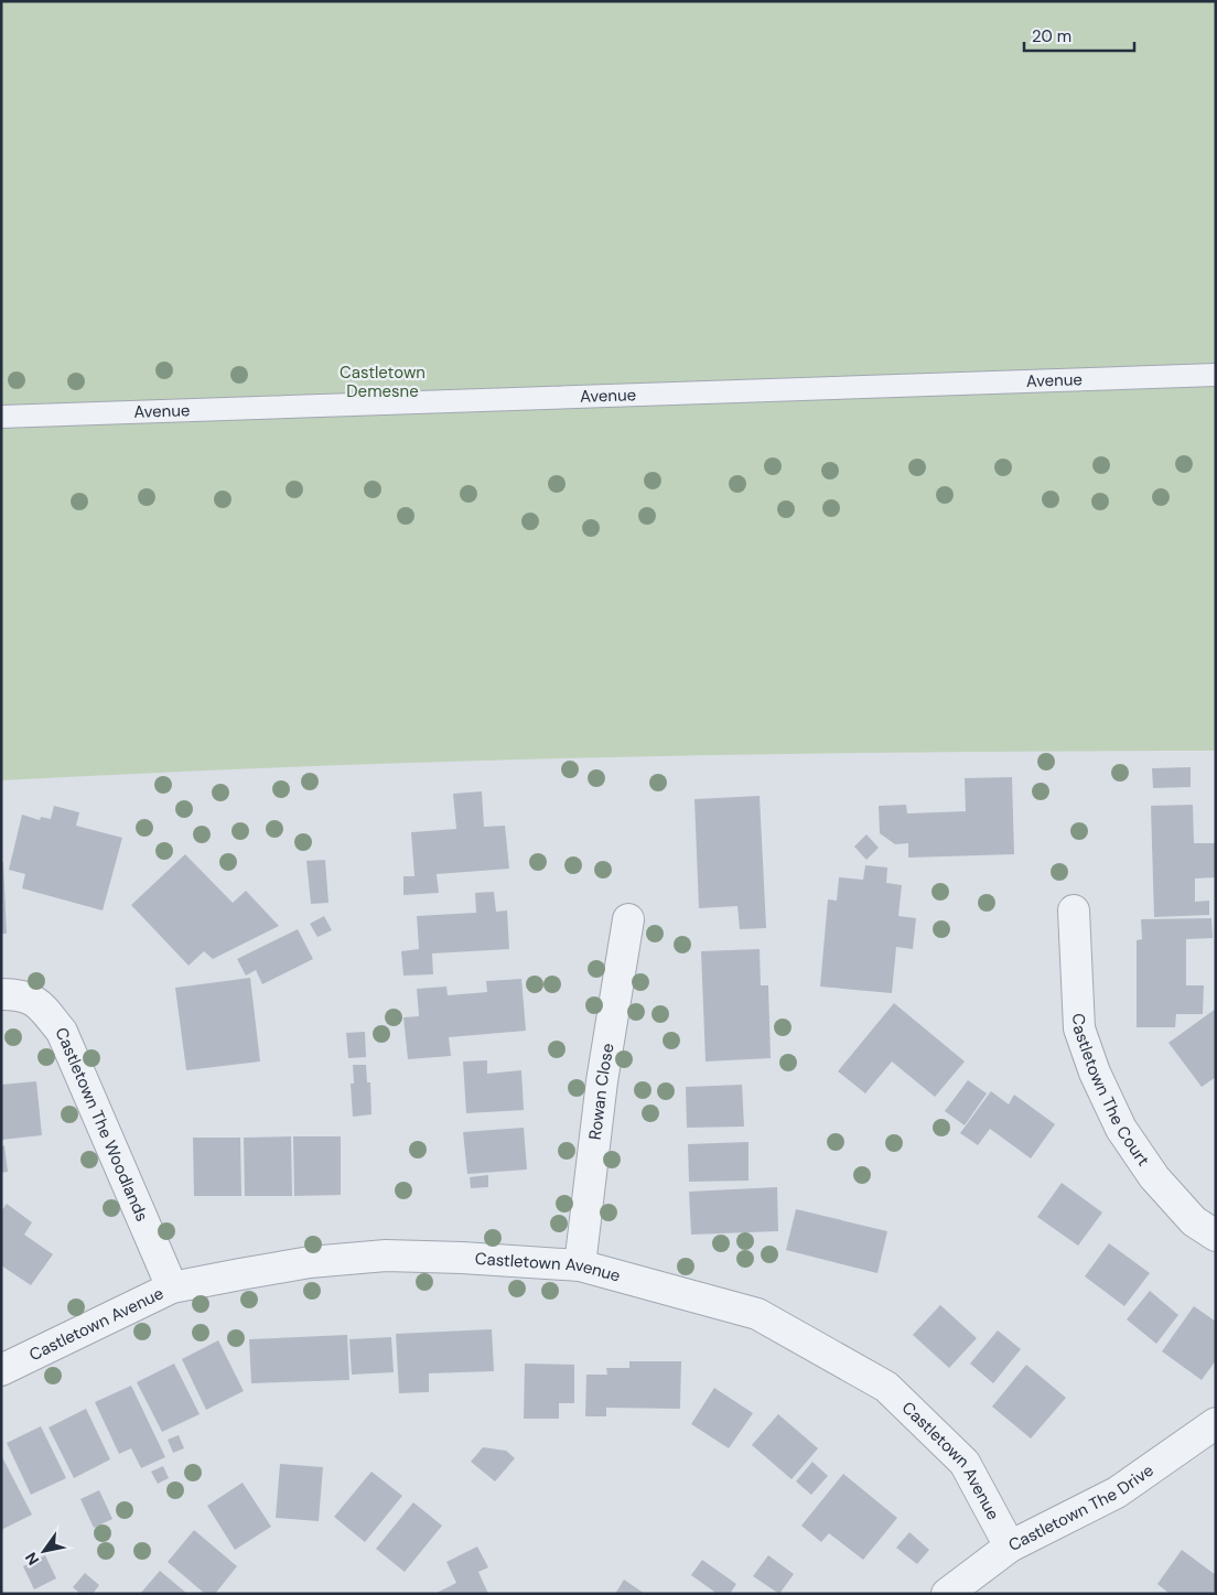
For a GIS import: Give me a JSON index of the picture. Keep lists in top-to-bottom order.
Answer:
{
  "streets": {
    "street": [
      "Avenue",
      "Castletown The Court",
      "Rowan Close",
      "Castletown The Woodlands",
      "Castletown Avenue",
      "Castletown The Drive"
    ]
  },
  "crossings": [
    ["Rowan Close", "Castletown Avenue"],
    ["Castletown The Woodlands", "Castletown Avenue"],
    ["Castletown Avenue", "Castletown The Drive"]
  ],
  "parks": ["Castletown Demesne"],
  "scale_bar": "20 m",
  "north": "bottom left"
}
